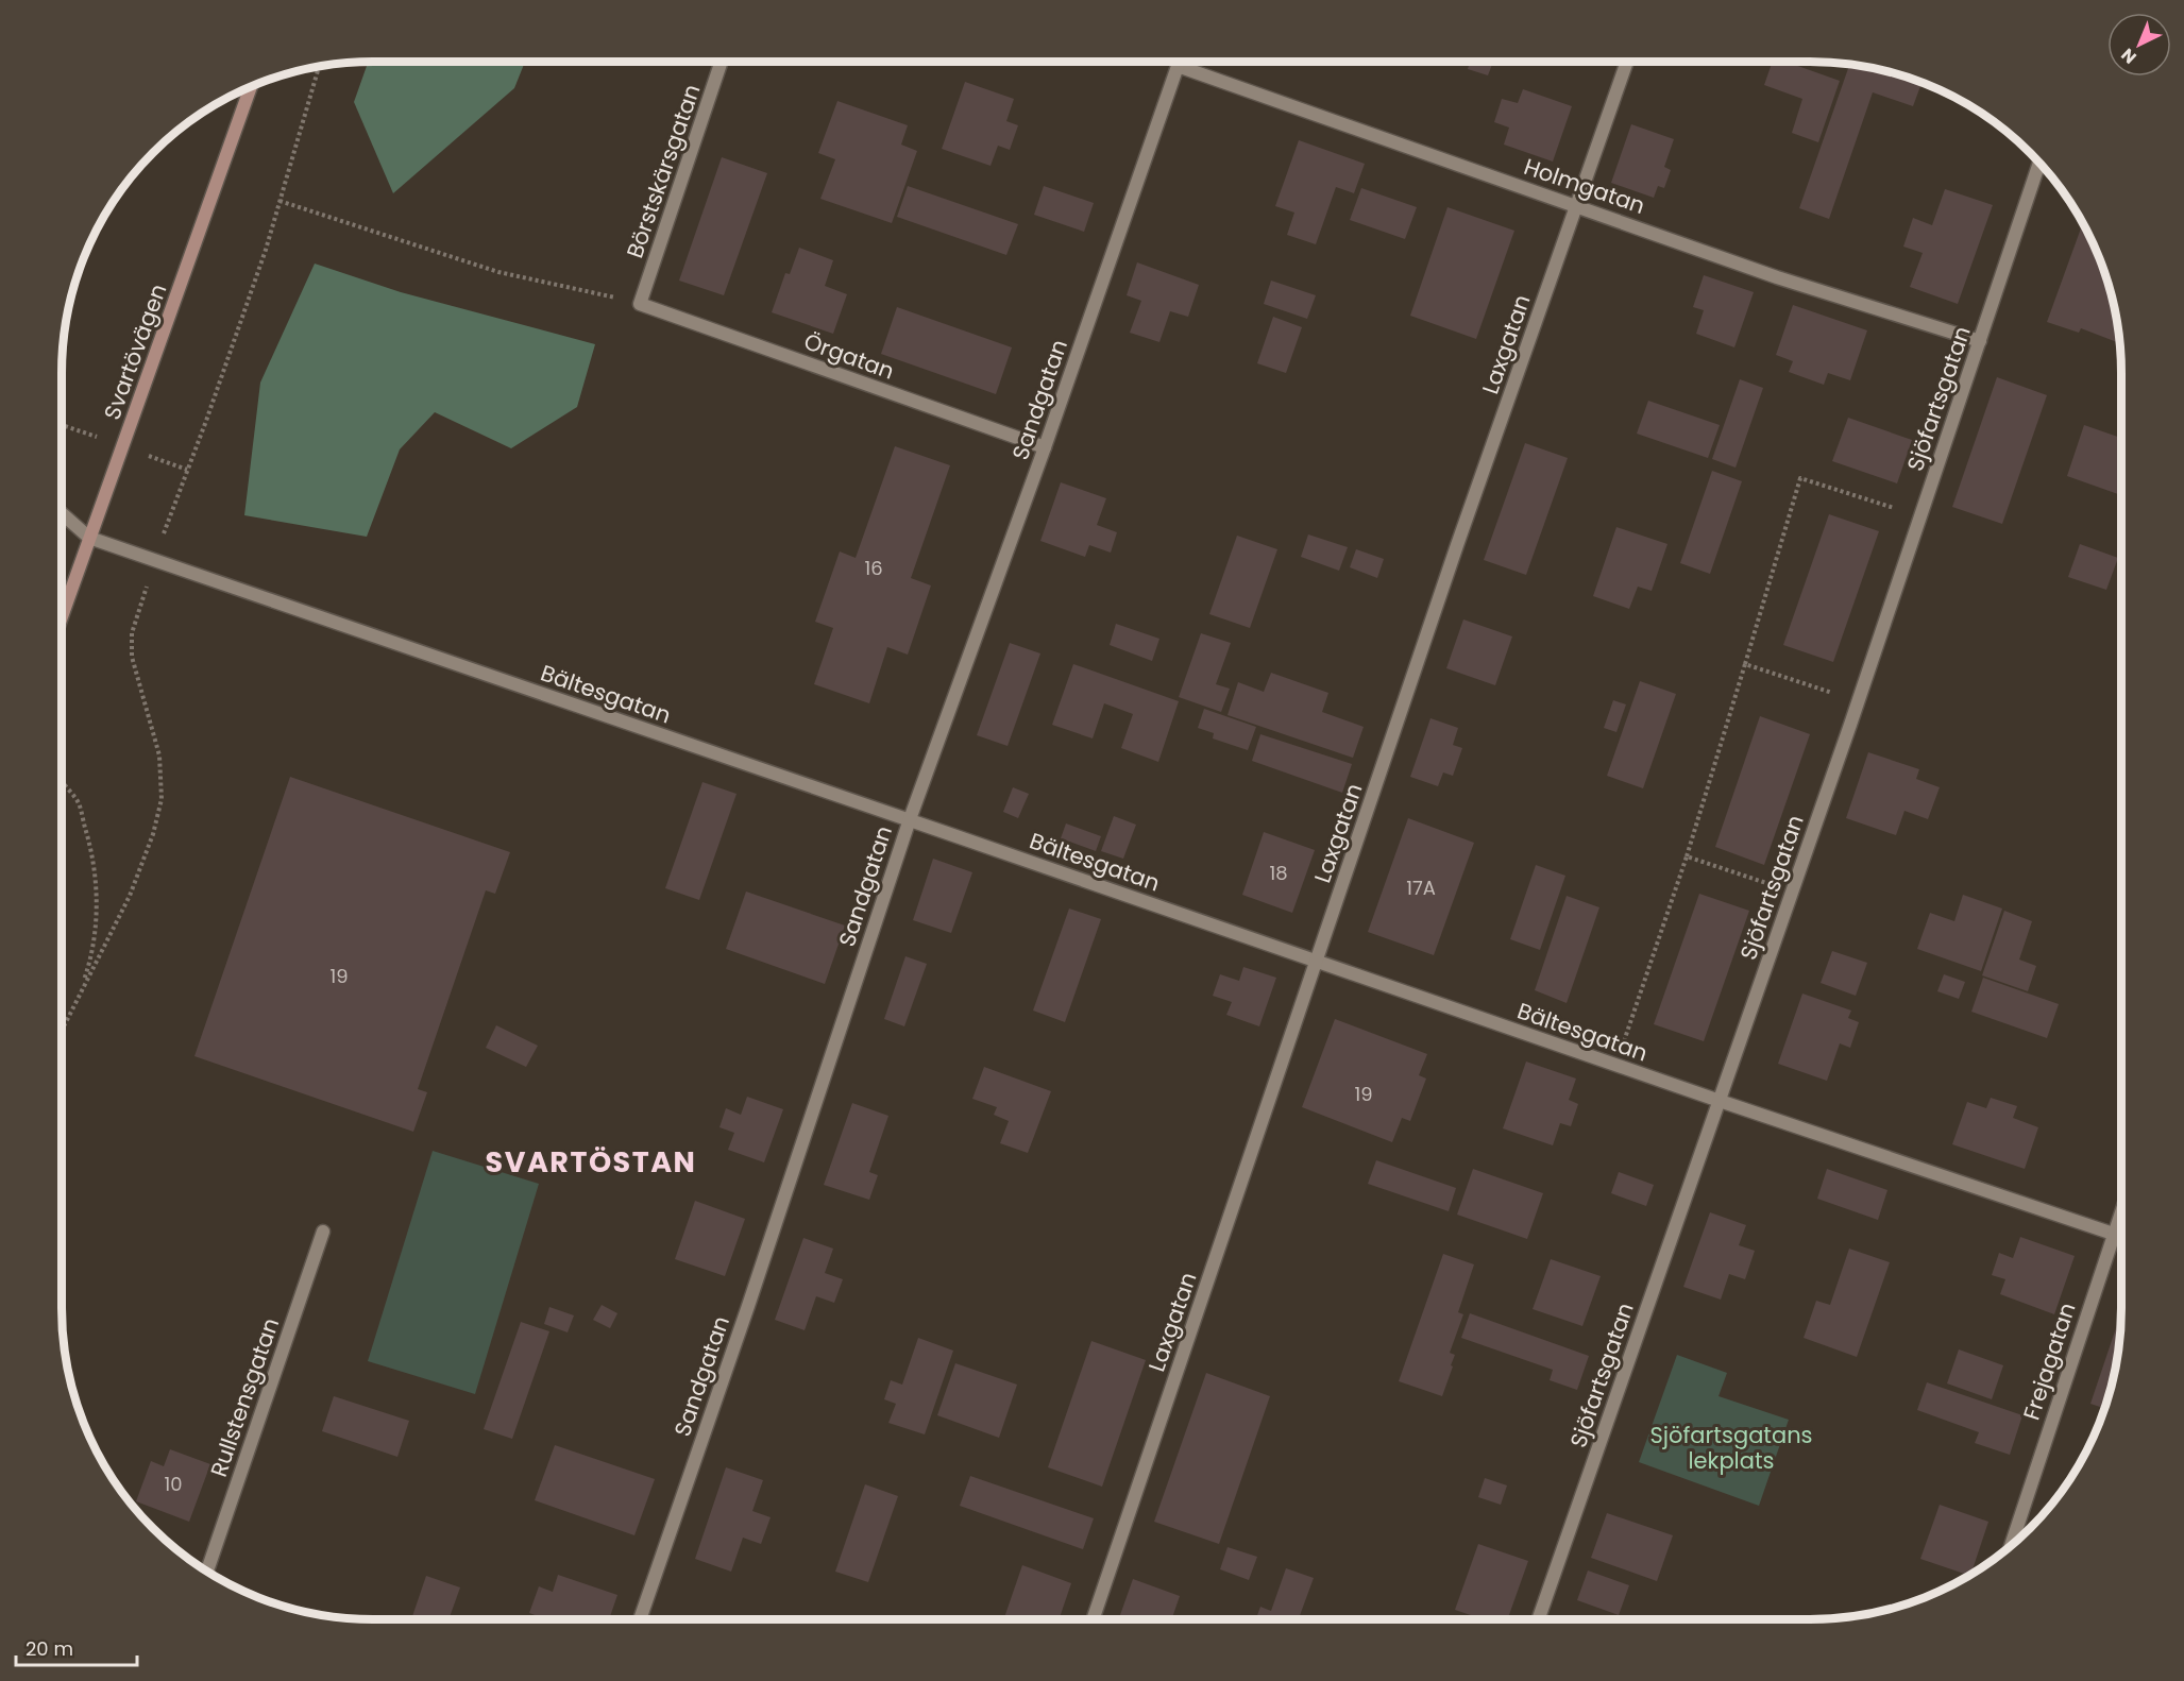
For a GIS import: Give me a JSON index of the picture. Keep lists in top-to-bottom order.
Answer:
{
  "streets": {
    "main road": ["Svartövägen"],
    "street": [
      "Börstskärsgatan",
      "Holmgatan",
      "Laxgatan",
      "Örgatan",
      "Sjöfartsgatan",
      "Sandgatan",
      "Bältesgatan",
      "Frejagatan",
      "Rullstensgatan"
    ]
  },
  "crossings": [
    ["Börstskärsgatan", "Örgatan"],
    ["Holmgatan", "Laxgatan"],
    ["Holmgatan", "Sjöfartsgatan"],
    ["Holmgatan", "Sandgatan"],
    ["Laxgatan", "Bältesgatan"],
    ["Svartövägen", "Bältesgatan"],
    ["Örgatan", "Sandgatan"],
    ["Sjöfartsgatan", "Bältesgatan"],
    ["Sandgatan", "Bältesgatan"],
    ["Bältesgatan", "Frejagatan"]
  ],
  "districts": ["SVARTÖSTAN"],
  "parks": ["Sjöfartsgatans lekplats"],
  "house_numbers": [
    "16",
    "18",
    "17A",
    "19",
    "19",
    "10"
  ],
  "scale_bar": "20 m",
  "north": "bottom left"
}
